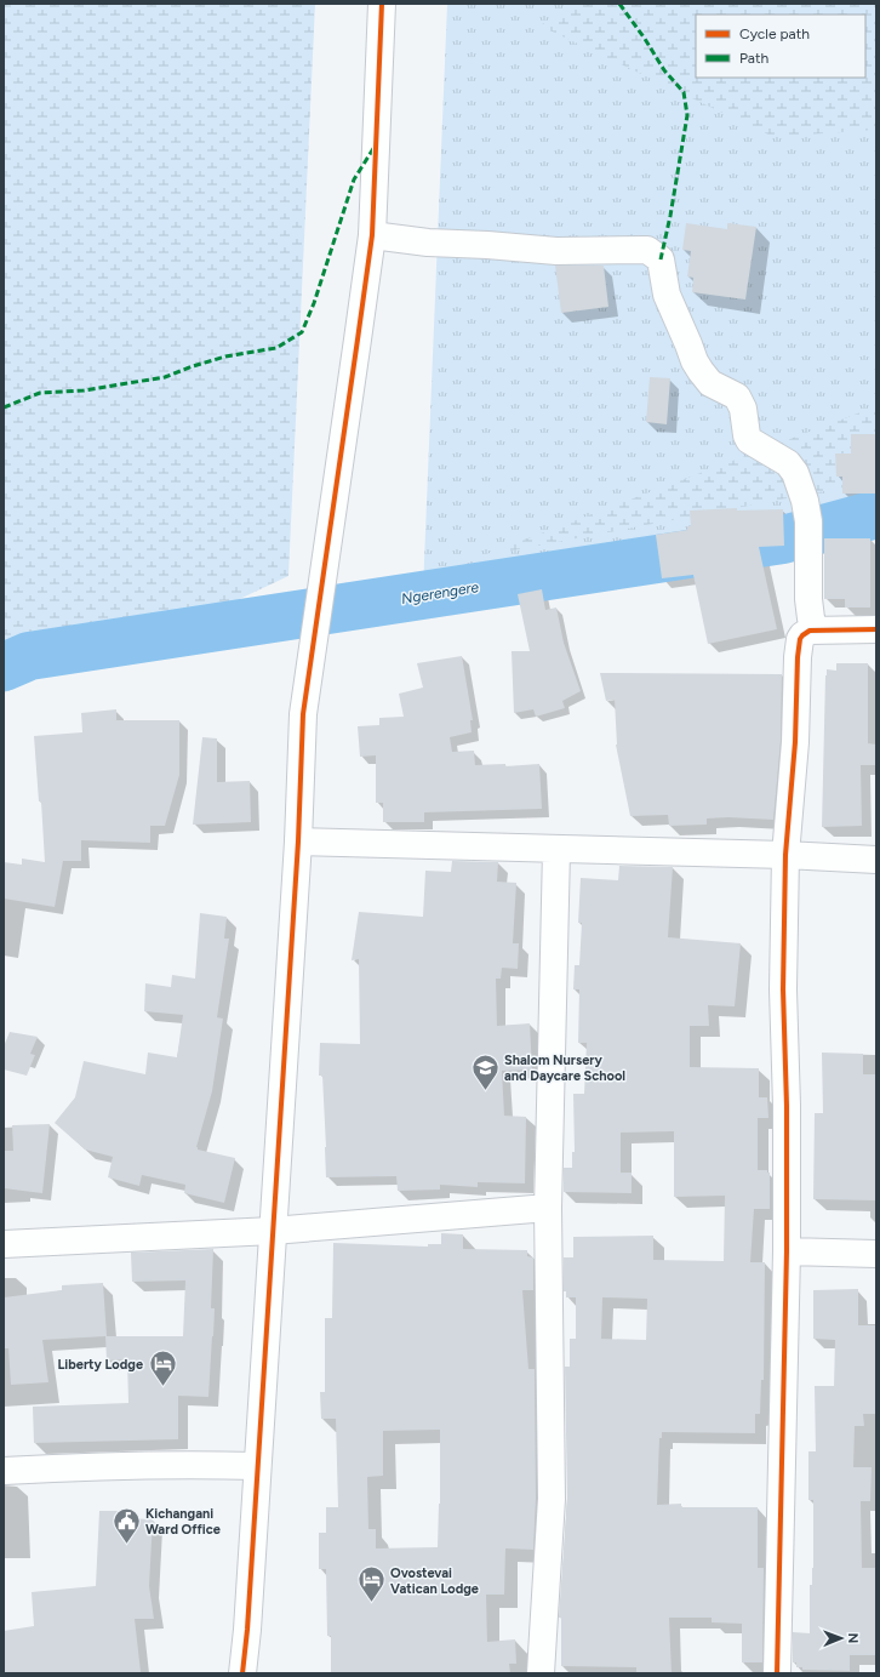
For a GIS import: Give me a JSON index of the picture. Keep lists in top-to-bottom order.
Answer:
{
  "water": ["Ngerengere"],
  "places": {
    "school or university": ["Shalom Nursery and Daycare School"],
    "hotel": ["Liberty Lodge", "Ovostevai Vatican Lodge"],
    "public building": ["Kichangani Ward Office"]
  },
  "legend": ["Cycle path", "Path"],
  "north": "right"
}
